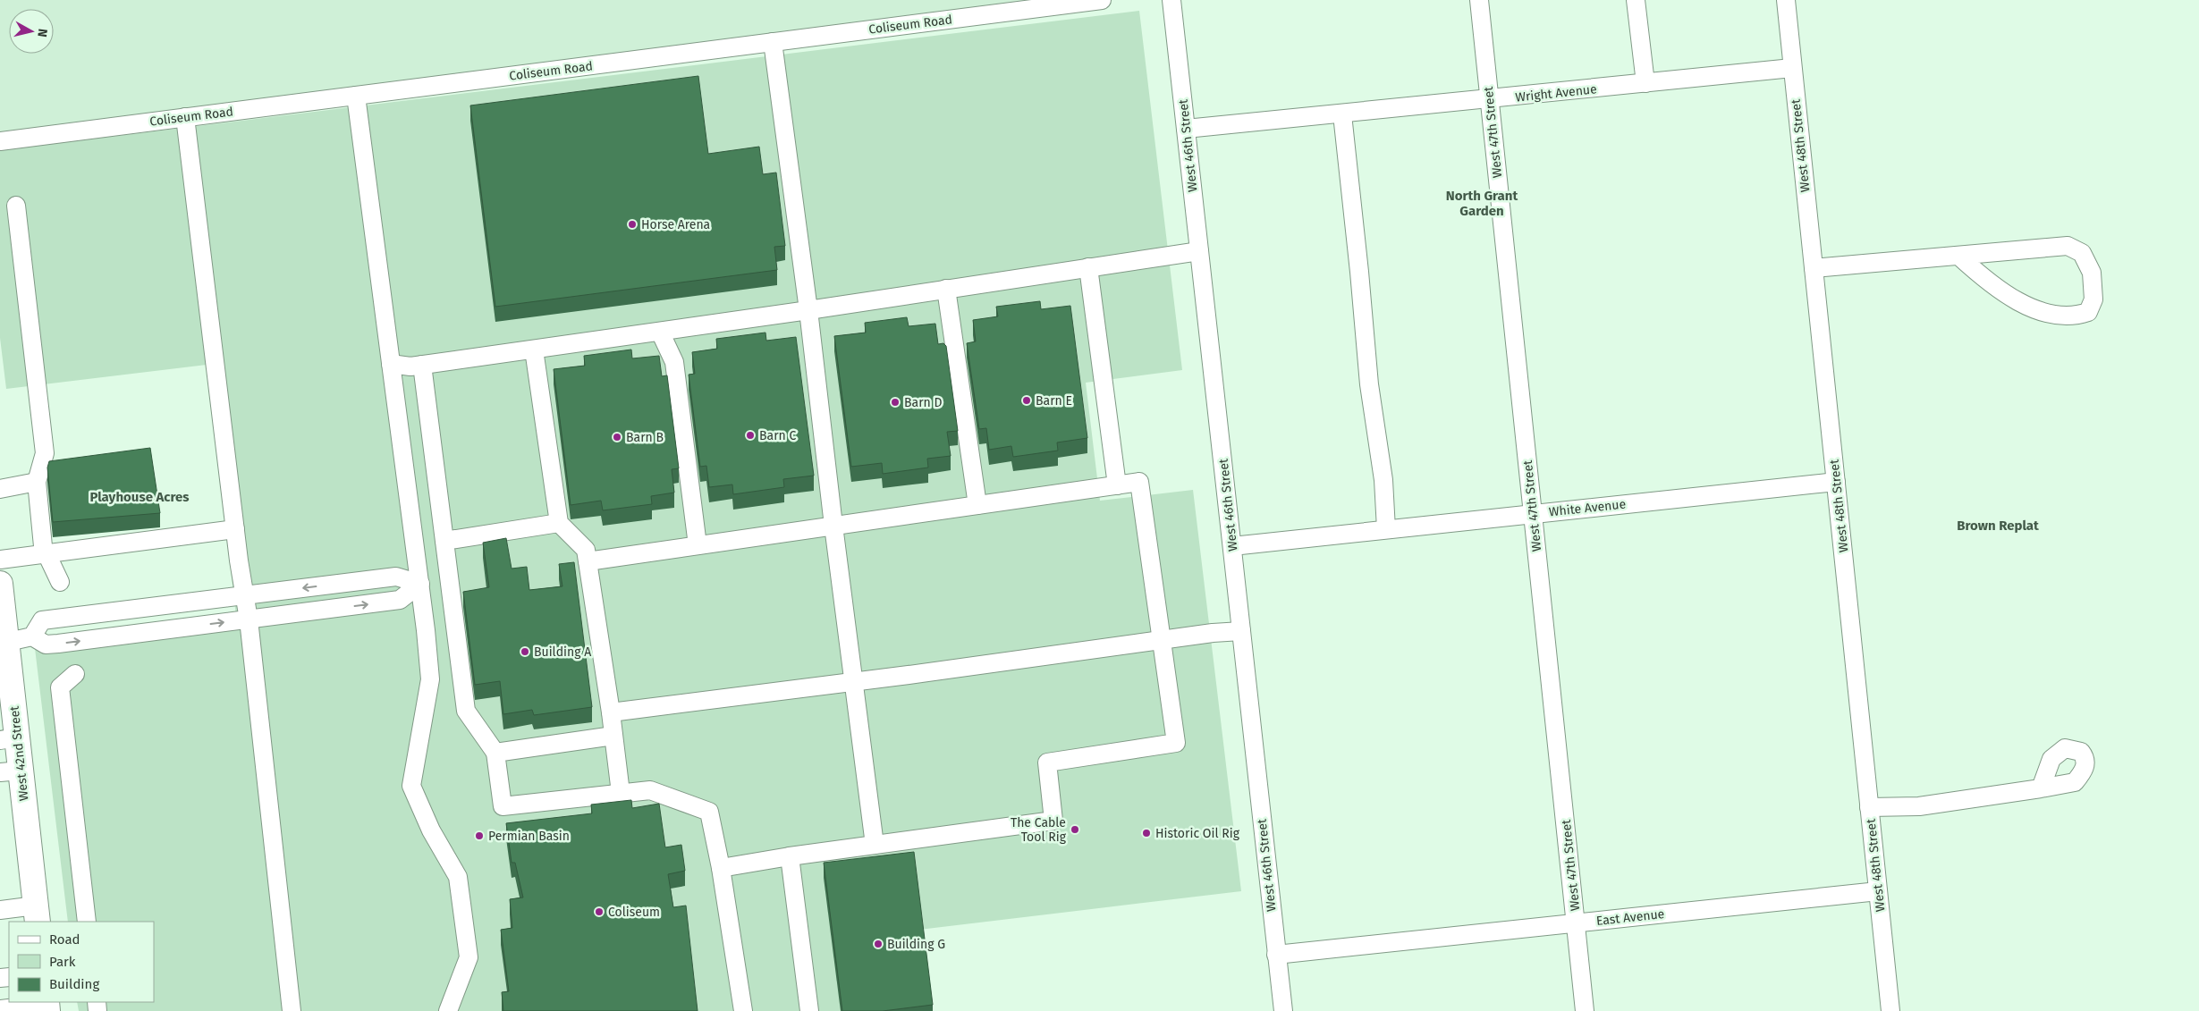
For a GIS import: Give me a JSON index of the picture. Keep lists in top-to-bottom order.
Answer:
{
  "streets": {
    "highway": ["West 42nd Street"],
    "street": [
      "Coliseum Road",
      "Wright Avenue",
      "West 47th Street",
      "West 46th Street",
      "West 48th Street",
      "White Avenue",
      "East Avenue"
    ]
  },
  "crossings": [
    ["Wright Avenue", "West 47th Street"],
    ["Wright Avenue", "West 46th Street"],
    ["Wright Avenue", "West 48th Street"],
    ["West 47th Street", "White Avenue"],
    ["West 47th Street", "East Avenue"],
    ["West 46th Street", "White Avenue"],
    ["West 46th Street", "East Avenue"],
    ["West 48th Street", "White Avenue"],
    ["West 48th Street", "East Avenue"]
  ],
  "districts": ["North Grant Garden", "Playhouse Acres", "Brown Replat"],
  "places": [
    "Horse Arena",
    "Barn E",
    "Barn D",
    "Barn C",
    "Barn B",
    "Building A",
    "The Cable Tool Rig",
    "Historic Oil Rig",
    "Permian Basin",
    "Coliseum",
    "Building G"
  ],
  "legend": ["Road", "Park", "Building"],
  "north": "right"
}
